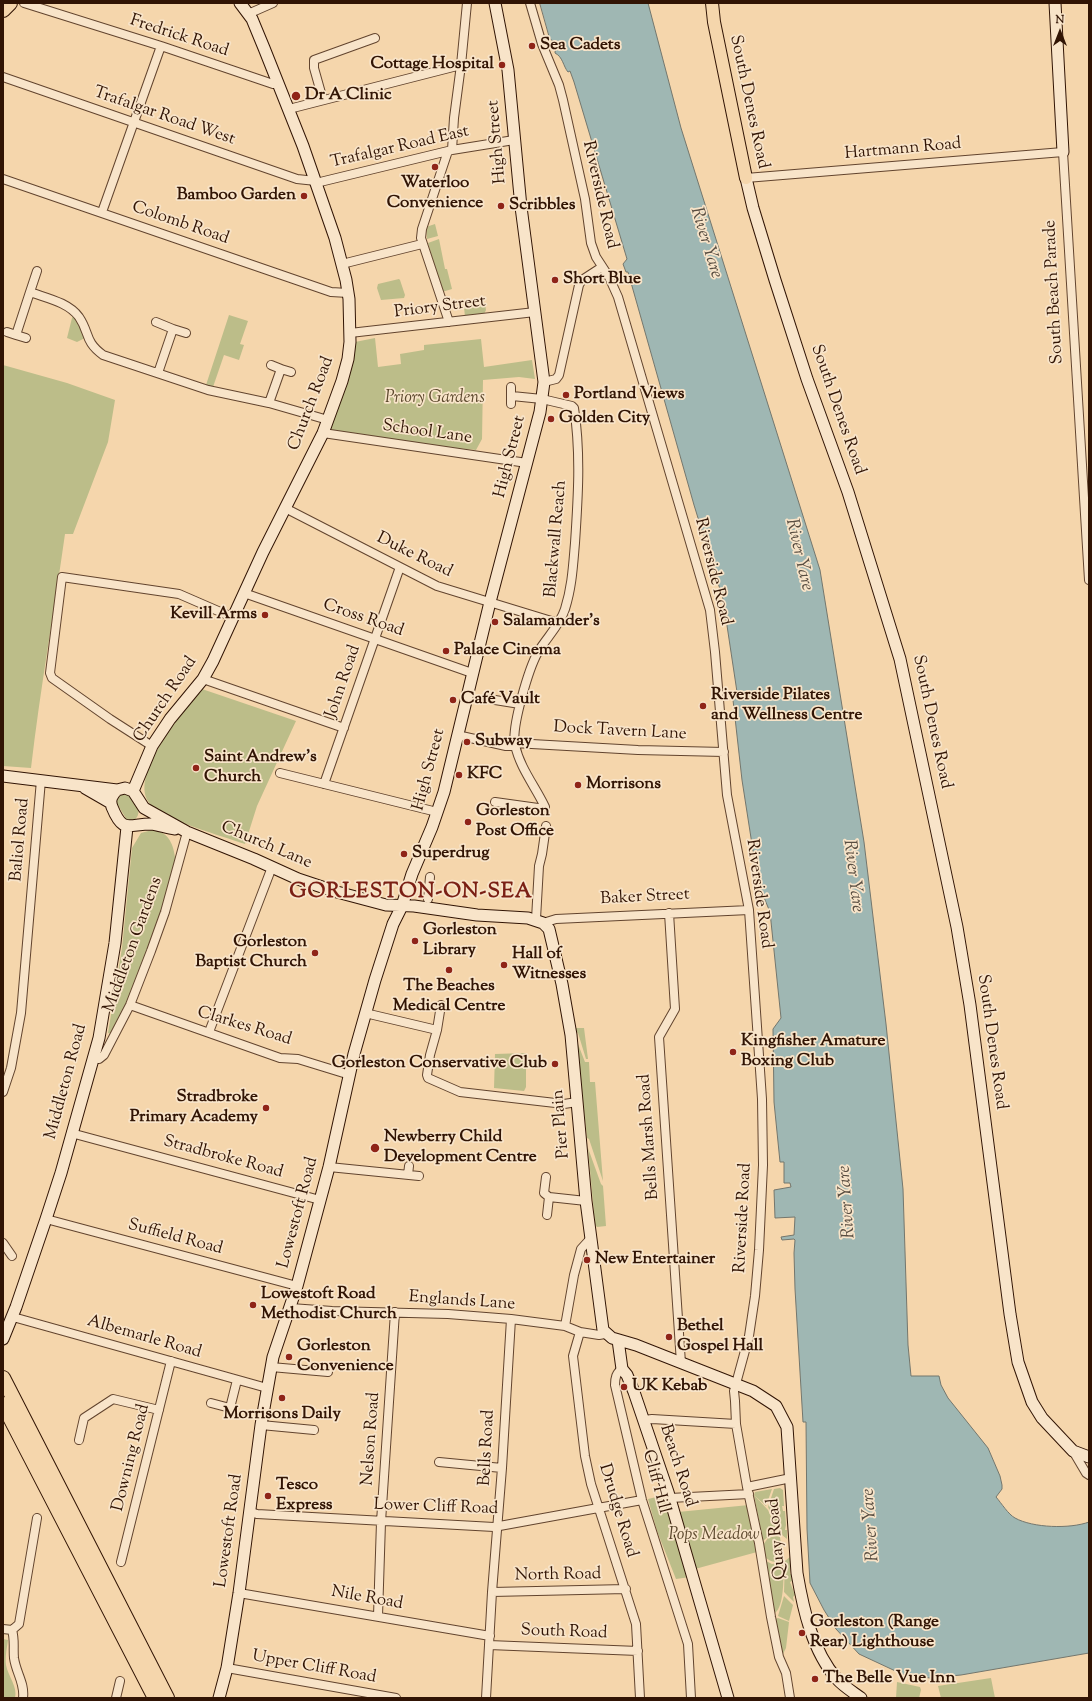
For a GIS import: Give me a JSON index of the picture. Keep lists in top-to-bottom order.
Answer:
{
  "streets": {
    "main road": ["South Denes Road"],
    "street": [
      "Fredrick Road",
      "Trafalgar Road West",
      "High Street",
      "Trafalgar Road East",
      "Hartmann Road",
      "Riverside Road",
      "Colomb Road",
      "South Beach Parade",
      "Priory Street",
      "Church Road",
      "School Lane",
      "Blackwall Reach",
      "Duke Road",
      "Cross Road",
      "John Road",
      "Dock Tavern Lane",
      "Baliol Road",
      "Church Lane",
      "Baker Street",
      "Middleton Gardens",
      "Clarkes Road",
      "Middleton Road",
      "Pier Plain",
      "Bells Marsh Road",
      "Stradbroke Road",
      "Lowestoft Road",
      "Suffield Road",
      "Englands Lane",
      "Albemarle Road",
      "Nelson Road",
      "Bells Road",
      "Downing Road",
      "Beach Road",
      "Cliff Hill",
      "Lower Cliff Road",
      "Drudge Road",
      "Quay Road",
      "North Road",
      "Nile Road",
      "South Road",
      "Upper Cliff Road"
    ]
  },
  "crossings": [
    ["Fredrick Road", "Church Road"],
    ["South Denes Road", "Hartmann Road"],
    ["Trafalgar Road West", "Trafalgar Road East"],
    ["Trafalgar Road West", "Church Road"],
    ["High Street", "Trafalgar Road East"],
    ["High Street", "Priory Street"],
    ["High Street", "School Lane"],
    ["High Street", "Blackwall Reach"],
    ["High Street", "Duke Road"],
    ["High Street", "Cross Road"],
    ["High Street", "Dock Tavern Lane"],
    ["High Street", "Church Lane"],
    ["High Street", "Baker Street"],
    ["High Street", "Lowestoft Road"],
    ["Trafalgar Road East", "Church Road"],
    ["Hartmann Road", "South Beach Parade"],
    ["Riverside Road", "Dock Tavern Lane"],
    ["Riverside Road", "Baker Street"],
    ["Riverside Road", "Quay Road"],
    ["Colomb Road", "Church Road"],
    ["Priory Street", "Church Road"],
    ["Church Road", "School Lane"],
    ["Church Road", "Duke Road"],
    ["Church Road", "Cross Road"],
    ["Church Road", "Church Lane"],
    ["Church Road", "Middleton Road"],
    ["Blackwall Reach", "Duke Road"],
    ["Blackwall Reach", "Dock Tavern Lane"],
    ["Duke Road", "John Road"],
    ["Cross Road", "John Road"],
    ["Church Lane", "Baker Street"],
    ["Church Lane", "Middleton Gardens"],
    ["Church Lane", "Middleton Road"],
    ["Church Lane", "Lowestoft Road"],
    ["Baker Street", "Pier Plain"],
    ["Baker Street", "Bells Marsh Road"],
    ["Baker Street", "Lowestoft Road"],
    ["Middleton Gardens", "Clarkes Road"],
    ["Middleton Gardens", "Middleton Road"],
    ["Clarkes Road", "Lowestoft Road"],
    ["Middleton Road", "Stradbroke Road"],
    ["Middleton Road", "Suffield Road"],
    ["Middleton Road", "Albemarle Road"],
    ["Pier Plain", "Englands Lane"],
    ["Pier Plain", "Quay Road"],
    ["Bells Marsh Road", "Quay Road"],
    ["Stradbroke Road", "Lowestoft Road"],
    ["Lowestoft Road", "Suffield Road"],
    ["Lowestoft Road", "Englands Lane"],
    ["Lowestoft Road", "Albemarle Road"],
    ["Lowestoft Road", "Lower Cliff Road"],
    ["Lowestoft Road", "Nile Road"],
    ["Lowestoft Road", "Upper Cliff Road"],
    ["Englands Lane", "Nelson Road"],
    ["Englands Lane", "Bells Road"],
    ["Englands Lane", "Drudge Road"],
    ["Englands Lane", "Quay Road"],
    ["Albemarle Road", "Downing Road"],
    ["Nelson Road", "Lower Cliff Road"],
    ["Nelson Road", "Nile Road"],
    ["Bells Road", "Lower Cliff Road"],
    ["Bells Road", "North Road"],
    ["Bells Road", "Nile Road"],
    ["Bells Road", "South Road"],
    ["Beach Road", "Cliff Hill"],
    ["Beach Road", "Quay Road"],
    ["Cliff Hill", "Lower Cliff Road"],
    ["Lower Cliff Road", "Drudge Road"],
    ["Drudge Road", "North Road"],
    ["Drudge Road", "South Road"]
  ],
  "districts": ["GORLESTON-ON-SEA"],
  "water": ["River Yare"],
  "parks": ["Priory Gardens", "Pops Meadow"],
  "places": [
    "Sea Cadets",
    "Cottage Hospital",
    "Dr A Clinic",
    "Waterloo Convenience",
    "Bamboo Garden",
    "Scribbles",
    "Short Blue",
    "Portland Views",
    "Golden City",
    "Kevill Arms",
    "Salamander's",
    "Palace Cinema",
    "Café Vault",
    "Riverside Pilates and Wellness Centre",
    "Subway",
    "Saint Andrew's Church",
    "KFC",
    "Morrisons",
    "Gorleston Post Office",
    "Superdrug",
    "Gorleston Library",
    "Gorleston Baptist Church",
    "Hall of Witnesses",
    "The Beaches Medical Centre",
    "Kingfisher Amature Boxing Club",
    "Gorleston Conservative Club",
    "Stradbroke Primary Academy",
    "Newberry Child Development Centre",
    "New Entertainer",
    "Lowestoft Road Methodist Church",
    "Bethel Gospel Hall",
    "Gorleston Convenience",
    "UK Kebab",
    "Morrisons Daily",
    "Tesco Express",
    "Gorleston (Range Rear) Lighthouse",
    "The Belle Vue Inn"
  ],
  "north": "top"
}
